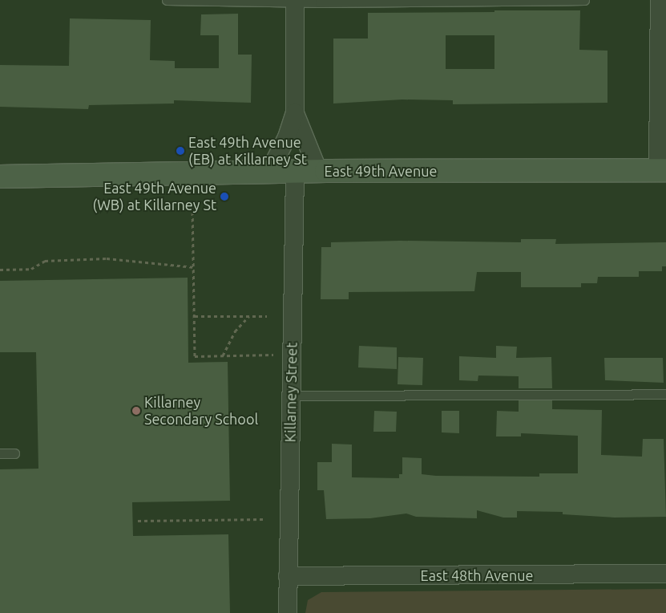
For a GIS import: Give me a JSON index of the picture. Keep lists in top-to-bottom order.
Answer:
{
  "streets": {
    "street": ["East 49th Avenue", "Killarney Street", "East 48th Avenue"]
  },
  "crossings": [
    ["East 49th Avenue", "Killarney Street"],
    ["Killarney Street", "East 48th Avenue"]
  ],
  "places": ["East 49th Avenue (EB) at Killarney St", "East 49th Avenue (WB) at Killarney St", "Killarney Secondary School"]
}
